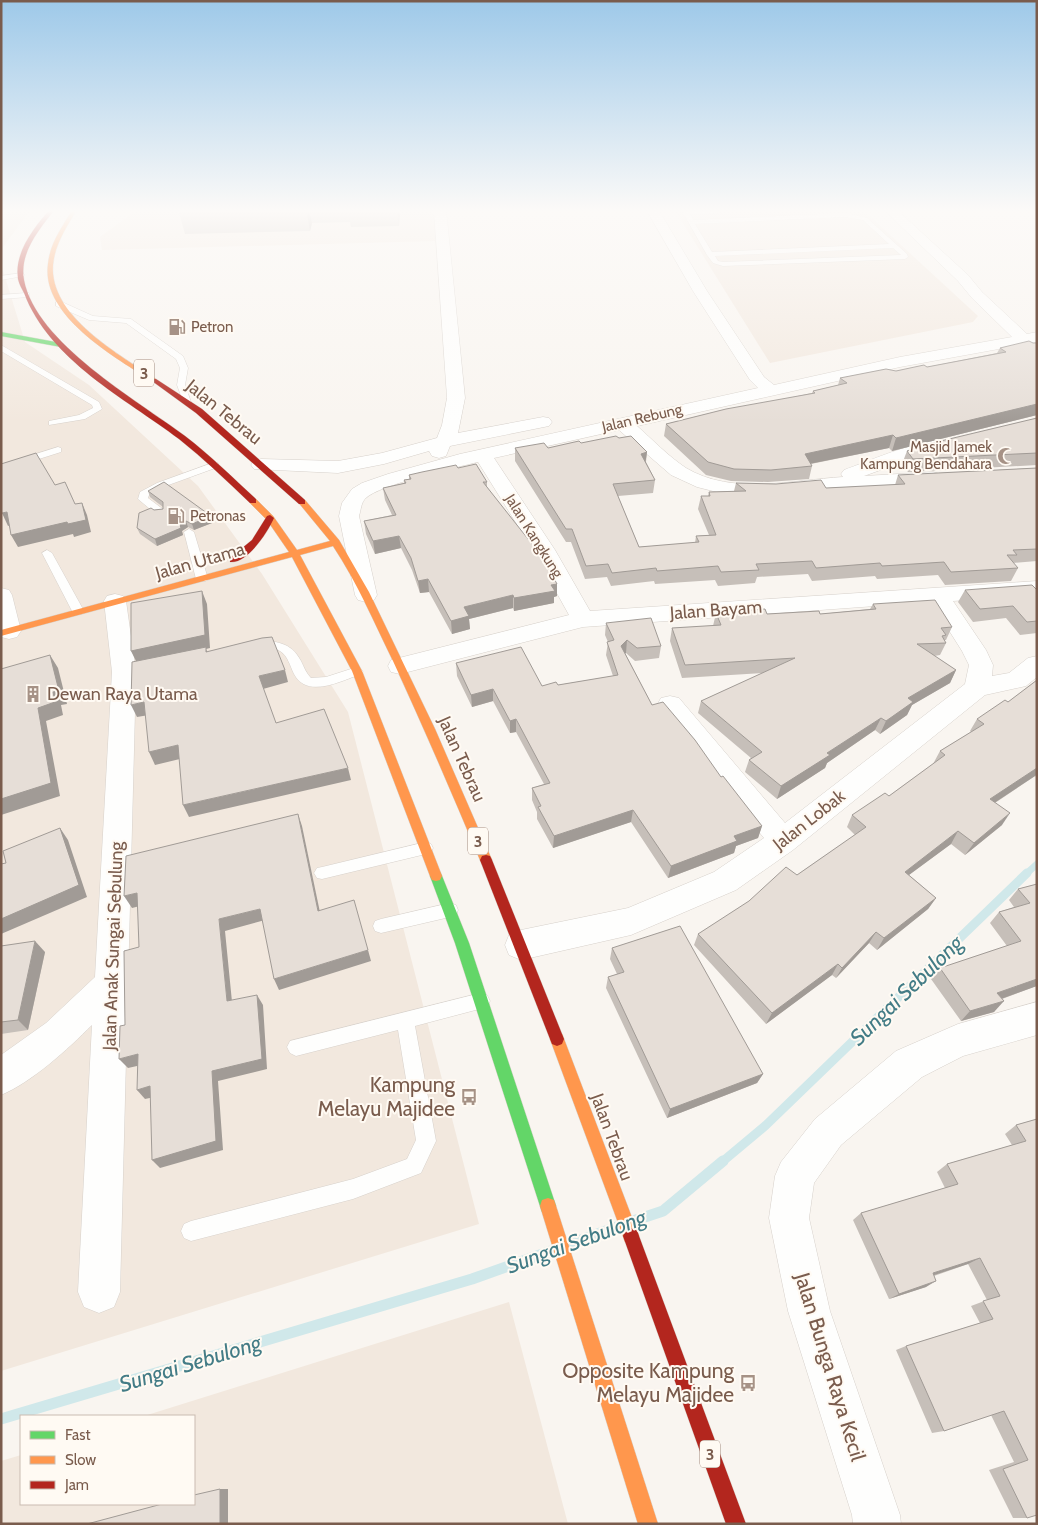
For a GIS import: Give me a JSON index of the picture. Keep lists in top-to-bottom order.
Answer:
{
  "streets": {
    "main road": ["3", "Jalan Tebrau", "Jalan Utama"],
    "street": [
      "Jalan Rebung",
      "Jalan Kangkung",
      "Jalan Bayam",
      "Jalan Lobak",
      "Jalan Anak Sungai Sebulung",
      "Jalan Bunga Raya Kecil"
    ]
  },
  "crossings": [
    ["3", "Jalan Utama"],
    ["Jalan Tebrau", "Jalan Rebung"],
    ["Jalan Tebrau", "Jalan Utama"],
    ["Jalan Tebrau", "Jalan Bayam"],
    ["Jalan Tebrau", "Jalan Lobak"],
    ["Jalan Rebung", "Jalan Kangkung"],
    ["Jalan Kangkung", "Jalan Bayam"],
    ["Jalan Utama", "Jalan Anak Sungai Sebulung"]
  ],
  "water": ["Sungai Sebulong"],
  "places": {
    "fuel station": ["Petron", "Petronas"],
    "mosque": ["Masjid Jamek Kampung Bendahara"],
    "building": ["Dewan Raya Utama"],
    "bus stop": ["Kampung Melayu Majidee", "Opposite Kampung Melayu Majidee"]
  },
  "legend": ["Fast", "Slow", "Jam"]
}
